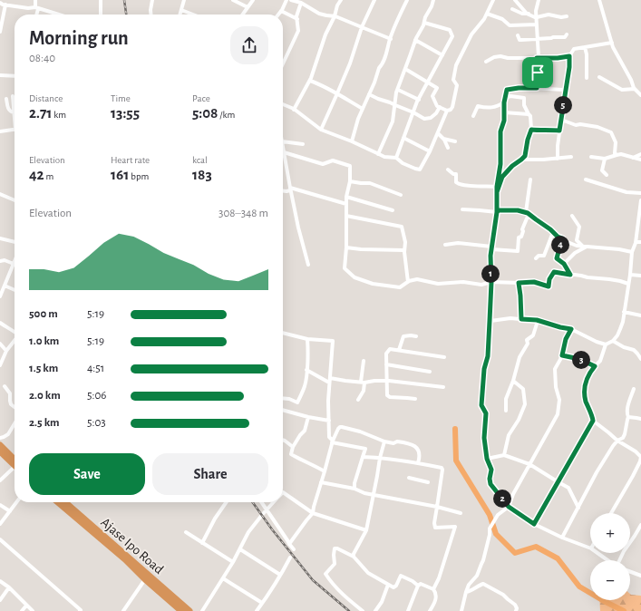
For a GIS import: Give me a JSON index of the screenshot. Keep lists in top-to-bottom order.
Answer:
{
  "streets": {
    "highway": ["Ajase Ipo Road"]
  },
  "page": {
    "heading": ["Morning run", "08:40"],
    "stats": [
      ["Distance", "2.71 km"],
      ["Time", "13:55"],
      ["Pace", "5:08 /km"],
      ["Elevation", "42 m"],
      ["Heart rate", "161 bpm"],
      ["kcal", "183"]
    ],
    "pins": [
      "5",
      "4",
      "1",
      "3",
      "2"
    ],
    "chart": ["Elevation", "308–348 m"],
    "list": [
      {
        "name": "500 m",
        "note": "5:19"
      },
      {
        "name": "1.0 km",
        "note": "5:19"
      },
      {
        "name": "1.5 km",
        "note": "4:51"
      },
      {
        "name": "2.0 km",
        "note": "5:06"
      },
      {
        "name": "2.5 km",
        "note": "5:03"
      }
    ],
    "buttons": ["Save", "Share"],
    "map_buttons": ["+", "−"]
  }
}
